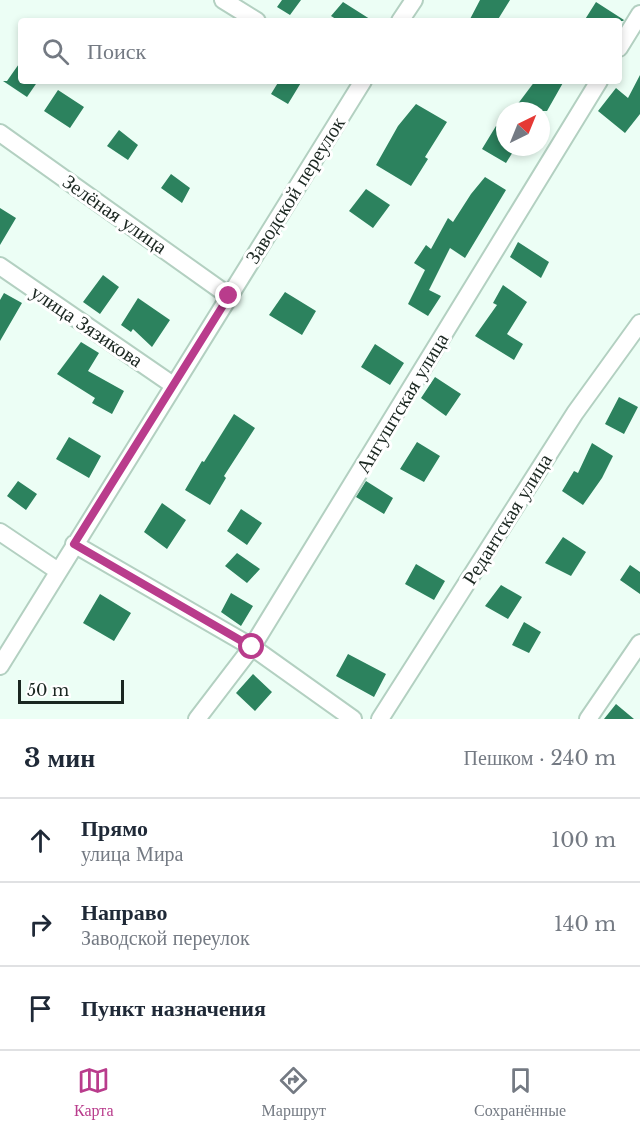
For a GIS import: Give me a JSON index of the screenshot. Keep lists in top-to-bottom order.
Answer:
{
  "streets": {
    "street": [
      "Заводской переулок",
      "Зелёная улица",
      "улица Зязикова",
      "Ангуштская улица",
      "Редантская улица"
    ]
  },
  "crossings": [
    ["Заводской переулок", "Зелёная улица"],
    ["Заводской переулок", "улица Зязикова"]
  ],
  "scale_bar": "50 m",
  "north": "top right",
  "page": {
    "search": "Поиск",
    "scale": "50 m",
    "heading": ["3 мин", "Пешком · 240 m"],
    "list": [
      ["Прямо", "улица Мира", "100 m"],
      ["Направо", "Заводской переулок", "140 m"],
      "Пункт назначения"
    ],
    "nav": ["Карта", "Маршрут", "Сохранённые"]
  }
}
